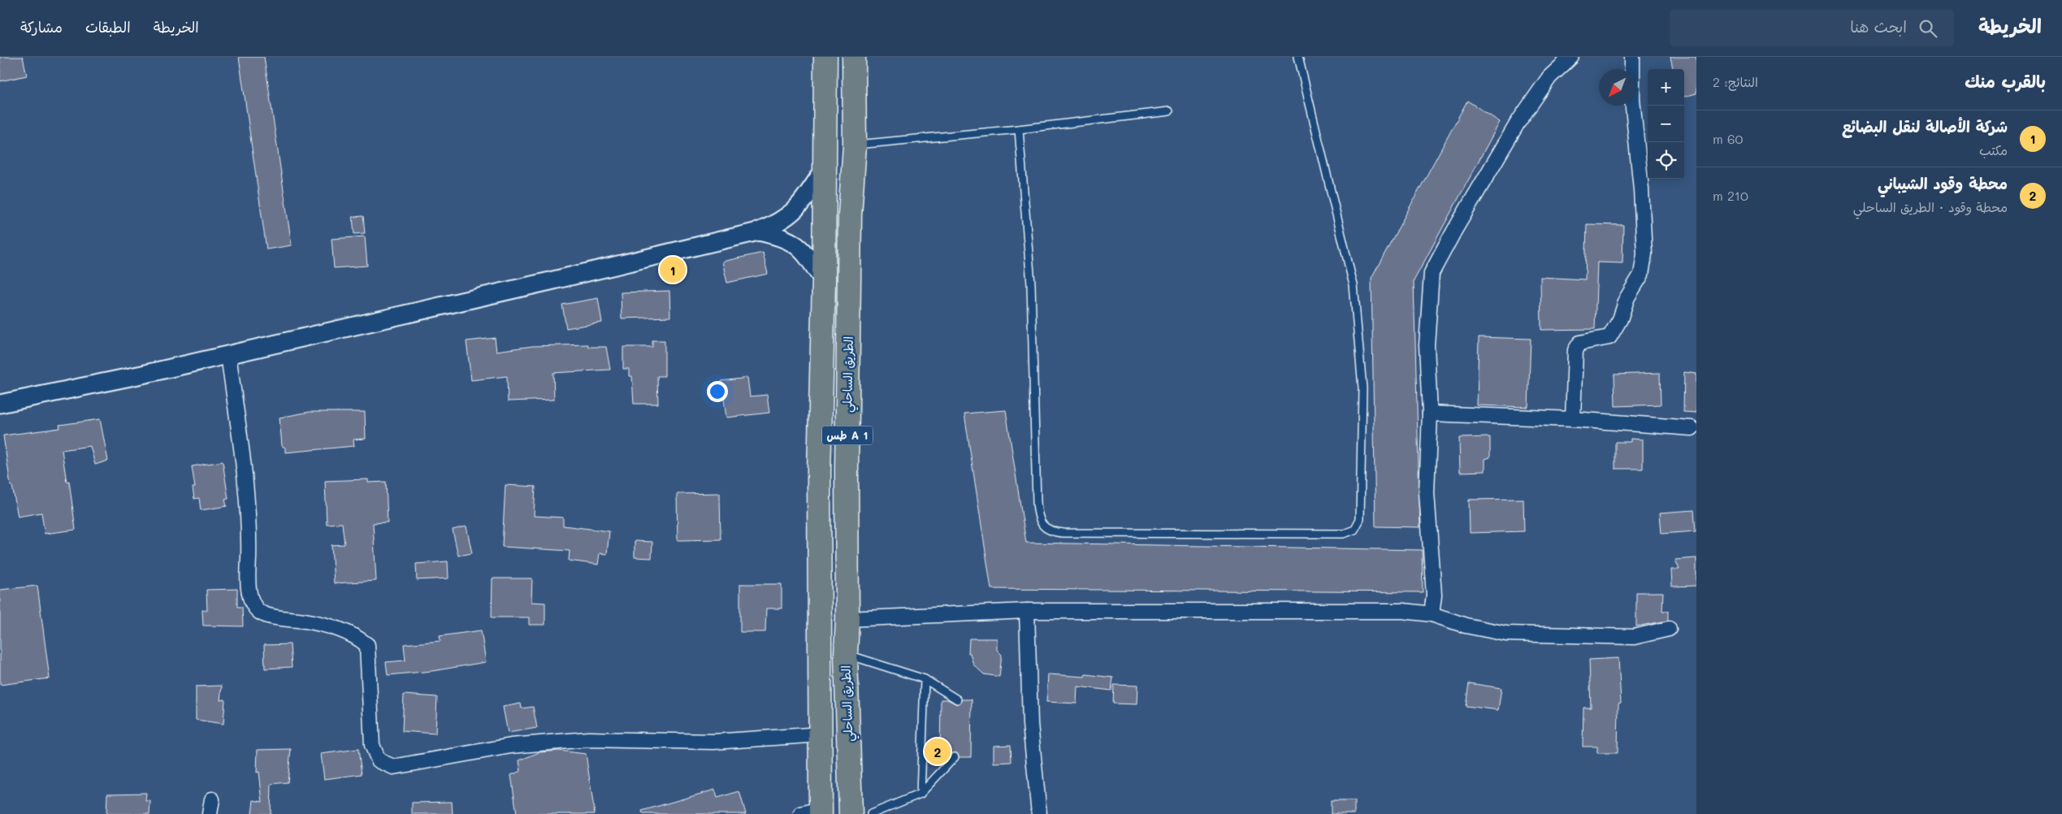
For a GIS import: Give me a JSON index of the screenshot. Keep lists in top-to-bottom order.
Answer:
{
  "streets": {
    "highway": ["الطريق الساحلي", "طس A 1"]
  },
  "north": "bottom left",
  "page": {
    "header": "الخريطة",
    "search": "ابحث هنا",
    "nav": ["الخريطة", "الطبقات", "مشاركة"],
    "heading": ["بالقرب منك", "النتائج: 2"],
    "map_buttons": ["+", "−"],
    "list": [
      {
        "mark": "1",
        "name": "شركة الأصالة لنقل البضائع",
        "note": "مكتب",
        "value": "60 m"
      },
      {
        "mark": "2",
        "name": "محطة وقود الشيباني",
        "note": "محطة وقود · الطريق الساحلي",
        "value": "210 m"
      }
    ],
    "pins": ["1", "2"]
  }
}
